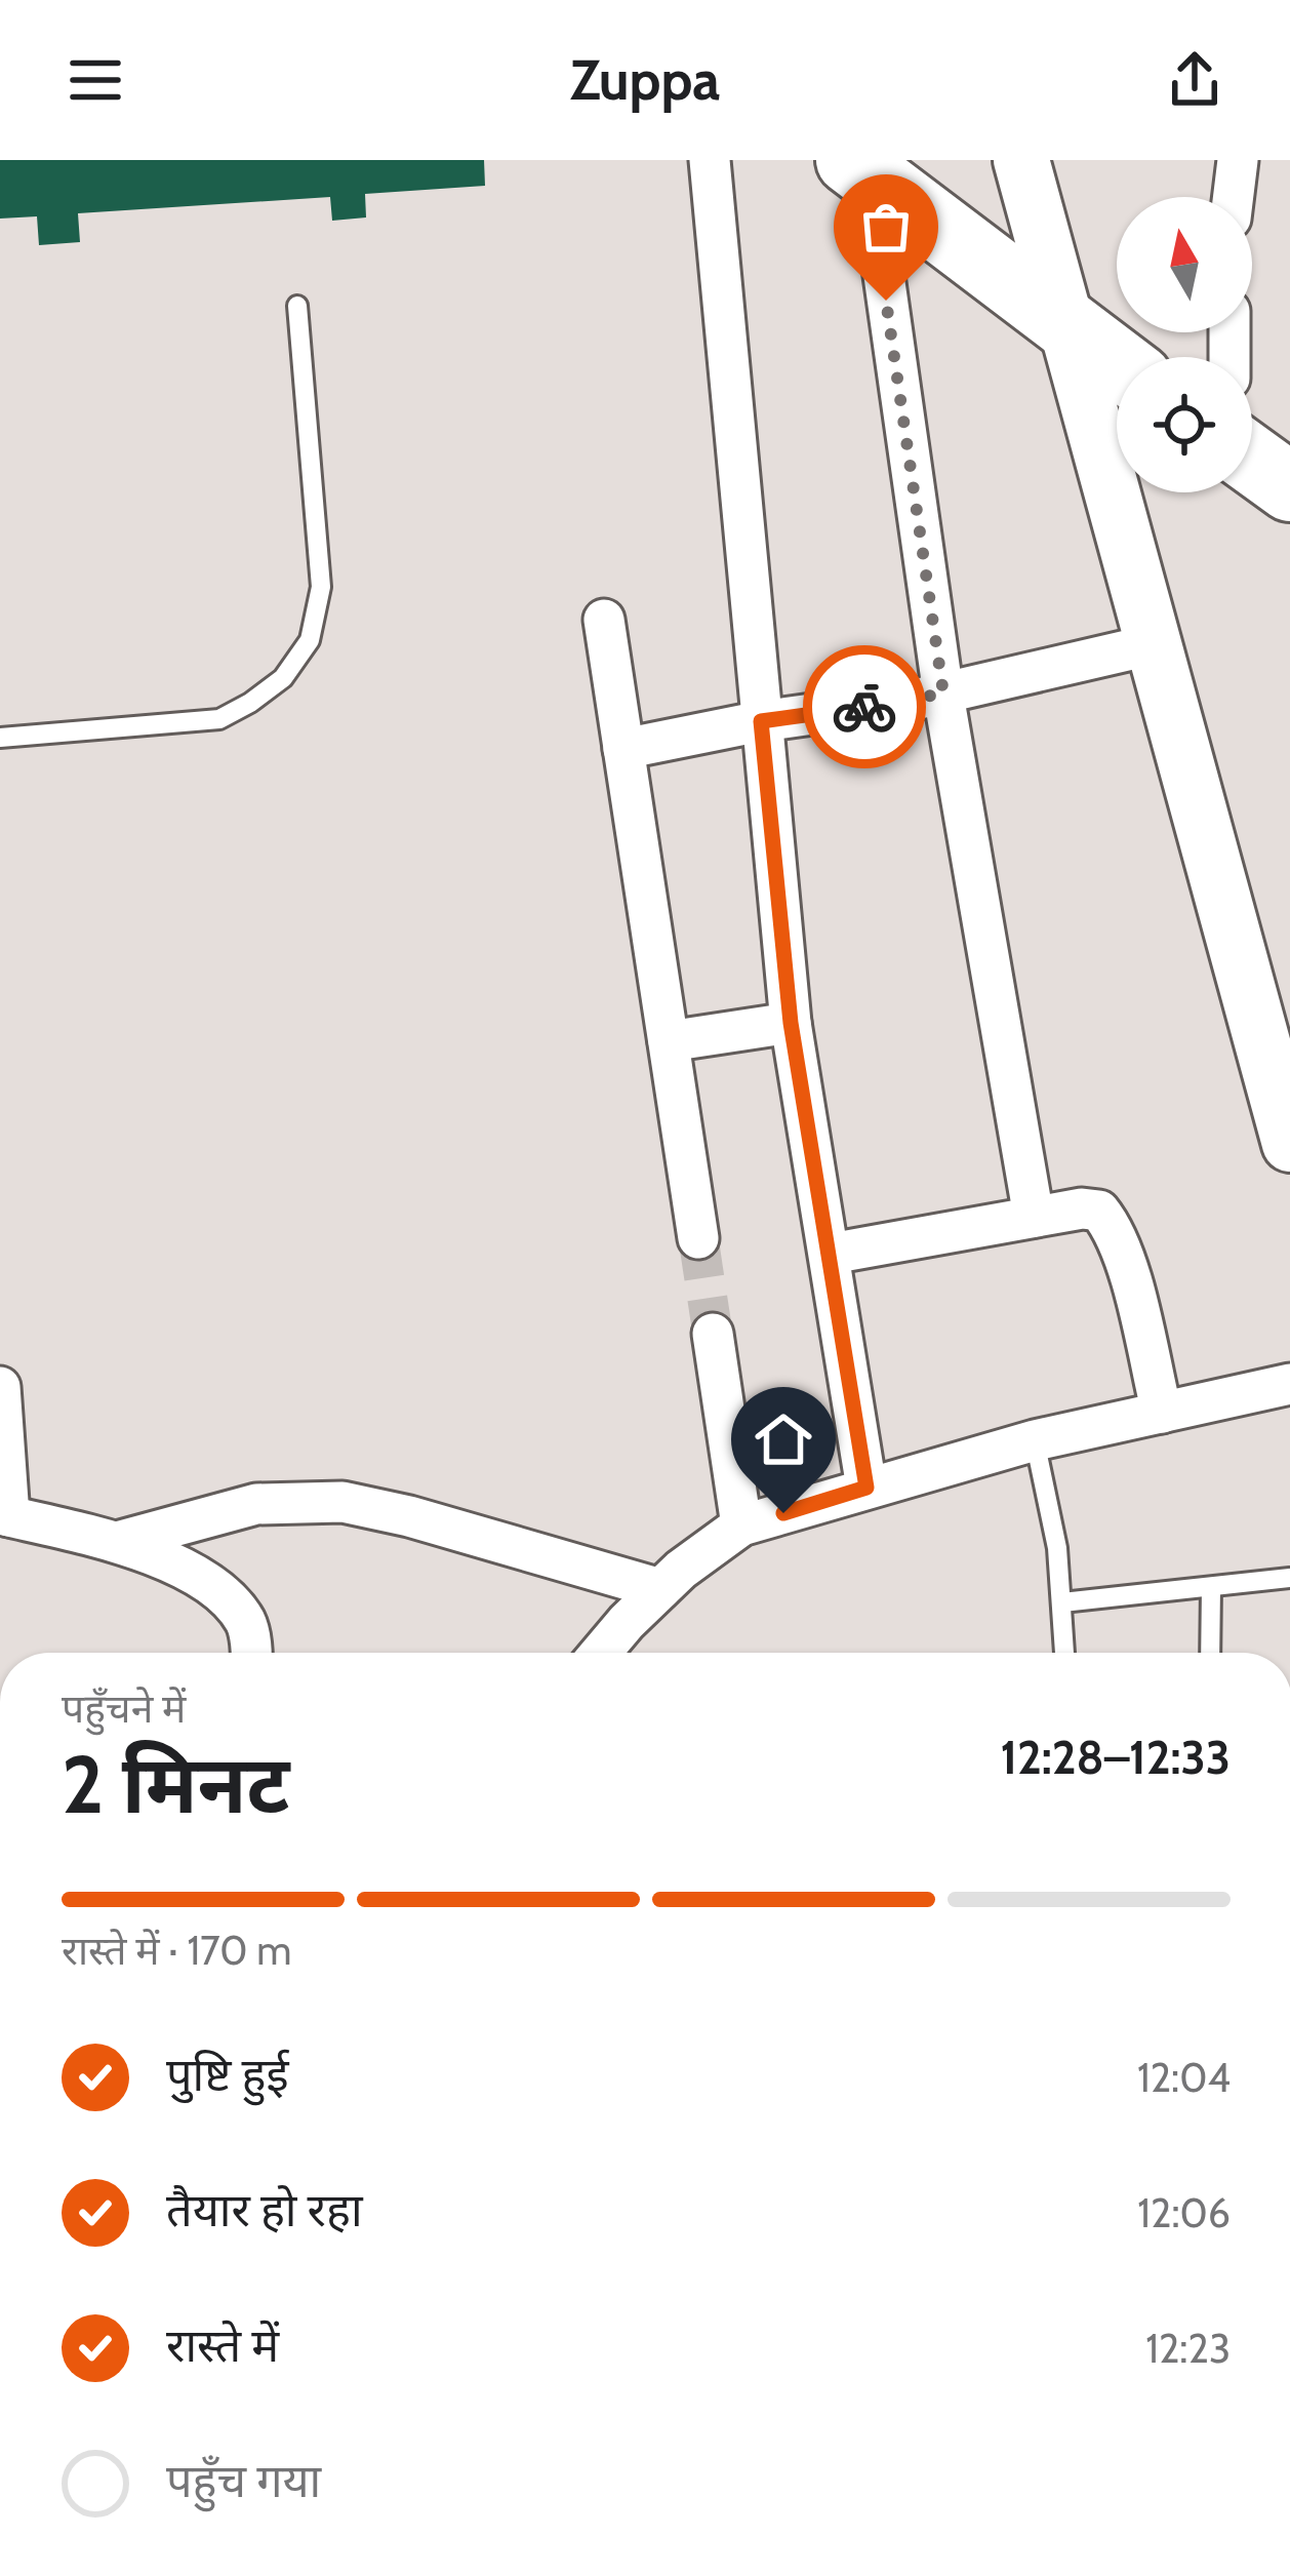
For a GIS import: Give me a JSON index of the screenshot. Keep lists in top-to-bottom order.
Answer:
{
  "north": "top",
  "page": {
    "header": "Zuppa",
    "heading": ["2 मिनट", "पहुँचने में", "12:28–12:33"],
    "bar": "रास्ते में · 170 m",
    "list": [
      ["पुष्टि हुई", "12:04"],
      ["तैयार हो रहा", "12:06"],
      ["रास्ते में", "12:23"],
      "पहुँच गया"
    ]
  }
}
